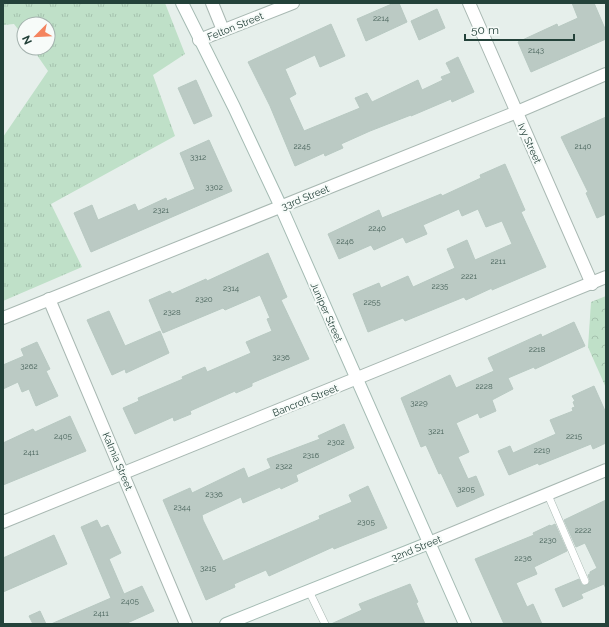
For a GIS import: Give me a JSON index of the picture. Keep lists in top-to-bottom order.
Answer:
{
  "streets": {
    "street": [
      "Felton Street",
      "Ivy Street",
      "33rd Street",
      "Juniper Street",
      "Bancroft Street",
      "Kalmia Street",
      "32nd Street"
    ]
  },
  "crossings": [
    ["Felton Street", "Juniper Street"],
    ["Ivy Street", "33rd Street"],
    ["Ivy Street", "Bancroft Street"],
    ["33rd Street", "Juniper Street"],
    ["33rd Street", "Kalmia Street"],
    ["Juniper Street", "Bancroft Street"],
    ["Juniper Street", "32nd Street"],
    ["Bancroft Street", "Kalmia Street"]
  ],
  "house_numbers": [
    "2214",
    "2143",
    "2245",
    "2140",
    "3312",
    "3302",
    "2321",
    "2240",
    "2246",
    "2211",
    "2221",
    "2235",
    "2314",
    "2320",
    "2255",
    "2328",
    "2218",
    "3236",
    "3262",
    "2228",
    "3229",
    "3221",
    "2405",
    "2215",
    "2302",
    "2219",
    "2411",
    "2316",
    "2322",
    "3205",
    "2336",
    "2344",
    "2305",
    "2222",
    "2230",
    "2236",
    "3215",
    "2405",
    "2411"
  ],
  "scale_bar": "50 m",
  "north": "bottom left"
}
